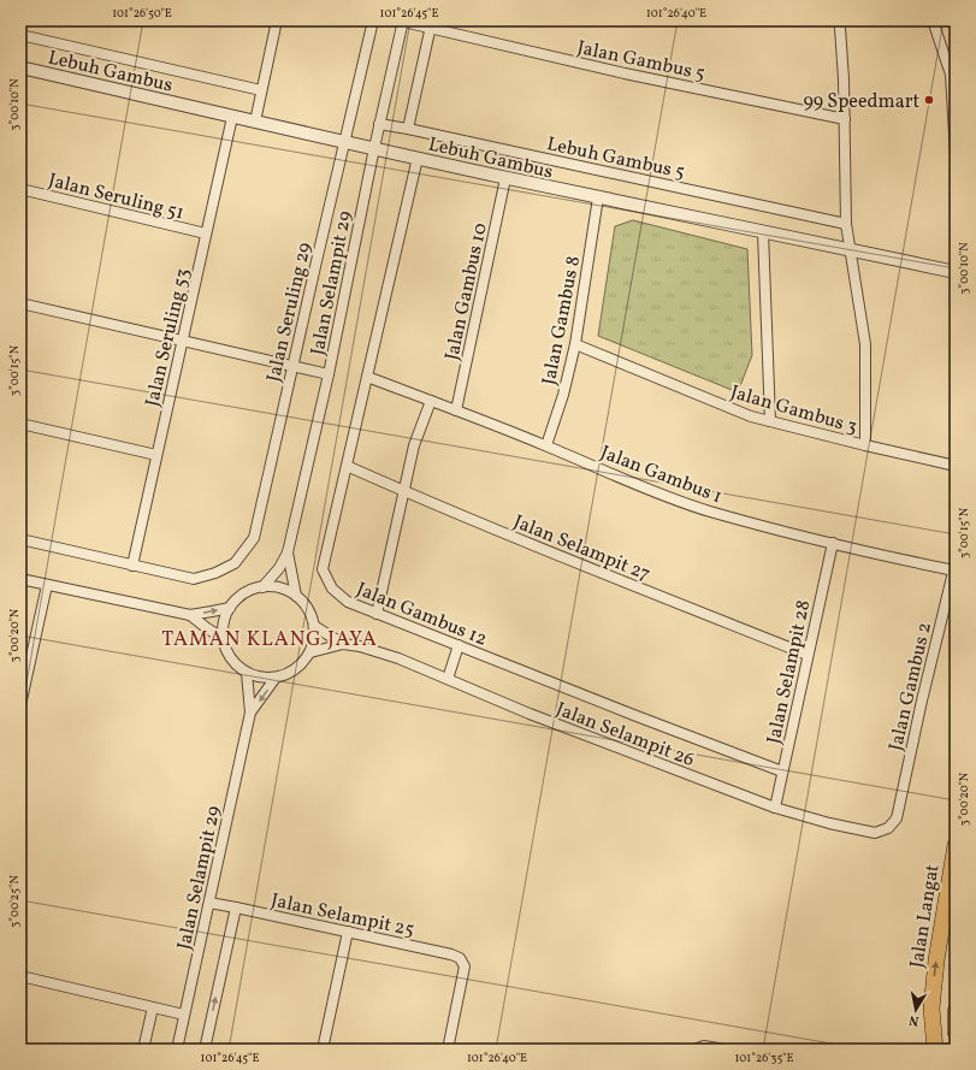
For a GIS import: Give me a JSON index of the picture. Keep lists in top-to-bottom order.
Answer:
{
  "streets": {
    "highway": ["Jalan Langat"],
    "street": [
      "Jalan Gambus 5",
      "Lebuh Gambus",
      "Lebuh Gambus 5",
      "Jalan Seruling 51",
      "Jalan Selampit 29",
      "Jalan Gambus 10",
      "Jalan Seruling 29",
      "Jalan Gambus 8",
      "Jalan Seruling 53",
      "Jalan Gambus 3",
      "Jalan Gambus 1",
      "Jalan Selampit 27",
      "Jalan Gambus 12",
      "Jalan Selampit 28",
      "Jalan Gambus 2",
      "Jalan Selampit 26",
      "Jalan Selampit 25"
    ]
  },
  "crossings": [
    ["Jalan Gambus 5", "Jalan Selampit 29"],
    ["Lebuh Gambus", "Jalan Selampit 29"],
    ["Lebuh Gambus", "Jalan Gambus 10"],
    ["Lebuh Gambus", "Jalan Seruling 29"],
    ["Lebuh Gambus", "Jalan Gambus 8"],
    ["Lebuh Gambus", "Jalan Seruling 53"],
    ["Lebuh Gambus", "Jalan Gambus 12"],
    ["Lebuh Gambus 5", "Jalan Selampit 29"],
    ["Jalan Seruling 51", "Jalan Seruling 53"],
    ["Jalan Selampit 29", "Jalan Selampit 26"],
    ["Jalan Selampit 29", "Jalan Selampit 25"],
    ["Jalan Gambus 10", "Jalan Gambus 1"],
    ["Jalan Seruling 29", "Jalan Seruling 53"],
    ["Jalan Gambus 8", "Jalan Gambus 3"],
    ["Jalan Gambus 8", "Jalan Gambus 1"],
    ["Jalan Gambus 1", "Jalan Gambus 12"],
    ["Jalan Gambus 1", "Jalan Selampit 28"],
    ["Jalan Gambus 1", "Jalan Gambus 2"],
    ["Jalan Selampit 27", "Jalan Gambus 12"],
    ["Jalan Selampit 27", "Jalan Selampit 28"],
    ["Jalan Gambus 12", "Jalan Selampit 28"],
    ["Jalan Selampit 28", "Jalan Selampit 26"],
    ["Jalan Gambus 2", "Jalan Selampit 26"]
  ],
  "one_way": ["Jalan Langat"],
  "districts": ["TAMAN KLANG JAYA"],
  "places": ["99 Speedmart"],
  "north": "bottom",
  "coordinates": [
    "101°26'50\"E",
    "101°26'45\"E",
    "101°26'40\"E",
    "3°00'10\"N",
    "3°00'15\"N",
    "3°00'20\"N",
    "3°00'25\"N",
    "101°26'35\"E"
  ]
}
